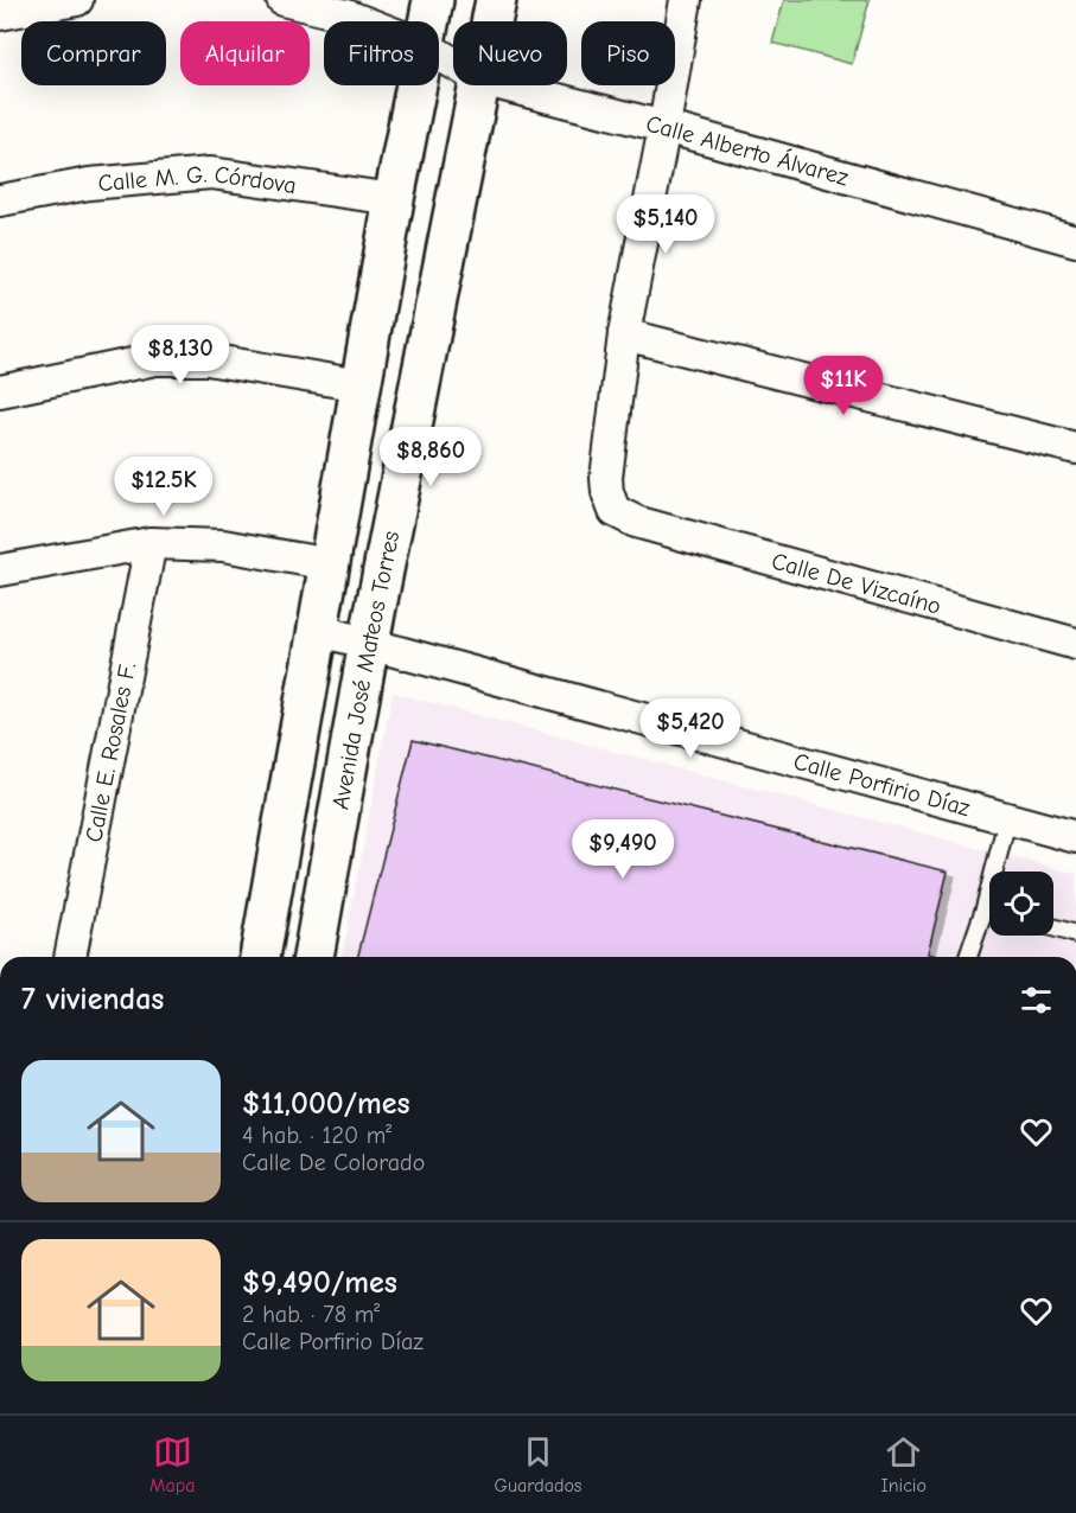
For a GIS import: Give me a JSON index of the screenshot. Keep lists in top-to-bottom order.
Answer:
{
  "streets": {
    "street": [
      "Calle Alberto Álvarez",
      "Calle M. G. Córdova",
      "Calle De Vizcaíno",
      "Avenida José Mateos Torres",
      "Calle E. Rosales F.",
      "Calle Porfirio Díaz"
    ]
  },
  "crossings": [
    ["Avenida José Mateos Torres", "Calle Porfirio Díaz"]
  ],
  "page": {
    "chip": [
      "Comprar",
      "Alquilar",
      "Filtros",
      "Nuevo",
      "Piso"
    ],
    "price": [
      "$5,140",
      "$8,130",
      "$11K",
      "$8,860",
      "$12.5K",
      "$5,420",
      "$9,490"
    ],
    "heading": "7 viviendas",
    "list": [
      {
        "name": "$11,000/mes",
        "note": "4 hab. · 120 m² · Calle De Colorado"
      },
      {
        "name": "$9,490/mes",
        "note": "2 hab. · 78 m² · Calle Porfirio Díaz"
      }
    ],
    "tabs": ["Mapa", "Guardados", "Inicio"]
  }
}
